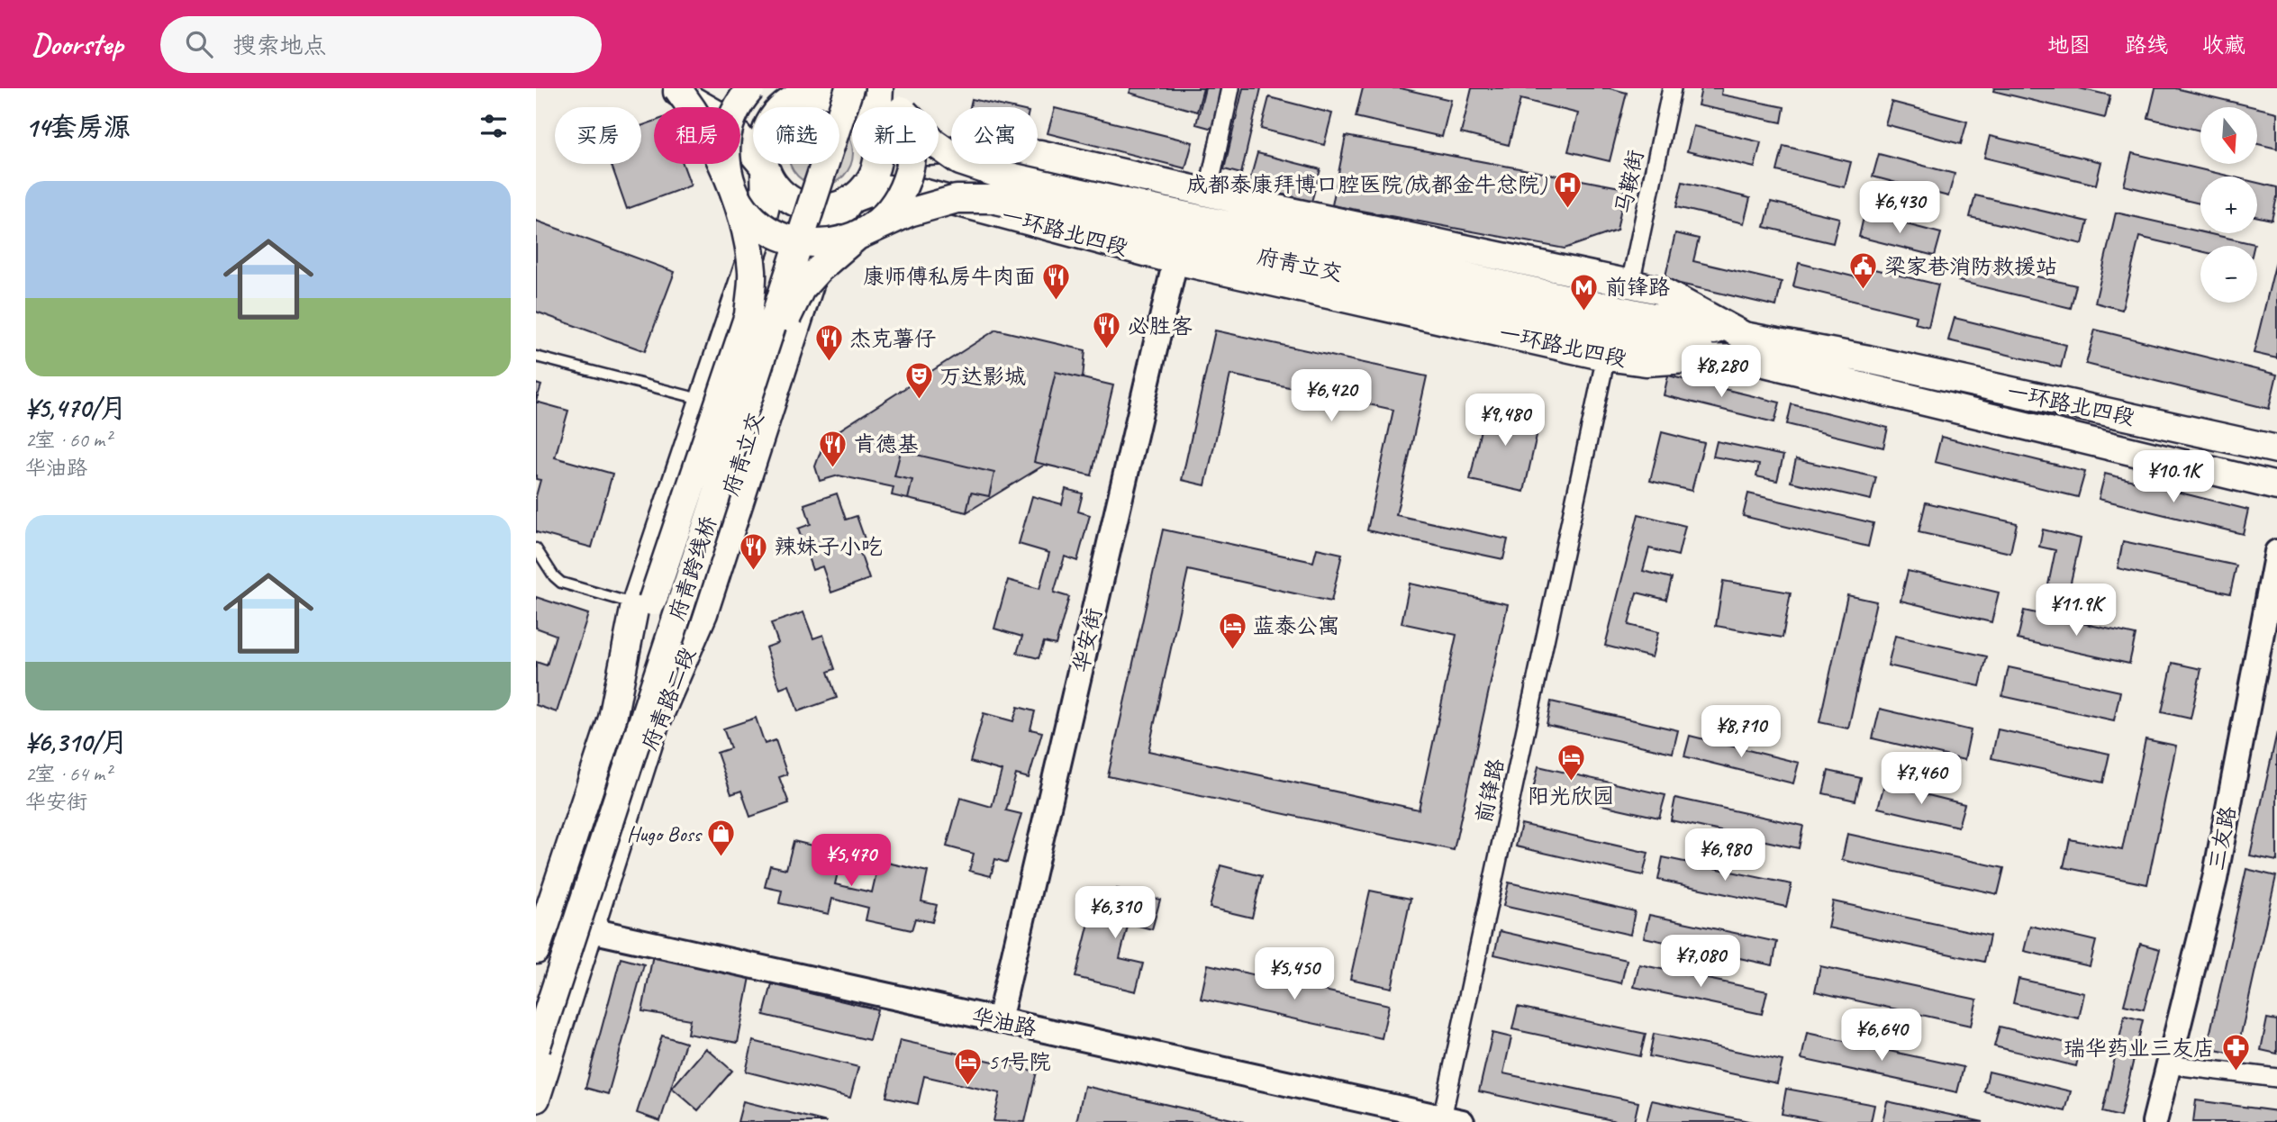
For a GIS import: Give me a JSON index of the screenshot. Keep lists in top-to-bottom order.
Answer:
{
  "streets": {
    "main road": [
      "一环路北四段",
      "府青立交",
      "府青跨线桥",
      "府青路二段"
    ],
    "street": [
      "马鞍街",
      "华安街",
      "前锋路",
      "三友路",
      "华油路"
    ]
  },
  "crossings": [
    ["马鞍街", "一环路北四段"],
    ["一环路北四段", "府青立交"],
    ["一环路北四段", "华安街"],
    ["一环路北四段", "府青路二段"],
    ["一环路北四段", "前锋路"],
    ["府青立交", "府青路二段"],
    ["华安街", "华油路"],
    ["府青路二段", "华油路"],
    ["前锋路", "华油路"]
  ],
  "places": {
    "hospital": ["成都泰康拜博口腔医院(成都金牛总院)"],
    "public building": ["梁家巷消防救援站"],
    "restaurant": [
      "康师傅私房牛肉面",
      "必胜客",
      "杰克薯仔",
      "肯德基",
      "辣妹子小吃"
    ],
    "metro station": ["前锋路"],
    "theatre": ["万达影城"],
    "hotel": ["蓝泰公寓", "阳光欣园", "51号院"],
    "shop": ["Hugo Boss"],
    "pharmacy": ["瑞华药业三友店"]
  },
  "north": "bottom",
  "page": {
    "header": "Doorstep",
    "search": "搜索地点",
    "nav": ["地图", "路线", "收藏"],
    "heading": "14套房源",
    "map_buttons": ["+", "−"],
    "chip": [
      "买房",
      "租房",
      "筛选",
      "新上",
      "公寓"
    ],
    "list": [
      {
        "name": "¥5,470/月",
        "note": "2室 · 60 m² · 华油路"
      },
      {
        "name": "¥6,310/月",
        "note": "2室 · 64 m² · 华安街"
      }
    ],
    "price": [
      "¥6,430",
      "¥8,280",
      "¥6,420",
      "¥9,480",
      "¥10.1K",
      "¥11.9K",
      "¥8,710",
      "¥7,460",
      "¥6,980",
      "¥5,470",
      "¥6,310",
      "¥7,080",
      "¥5,450",
      "¥6,640"
    ]
  }
}
